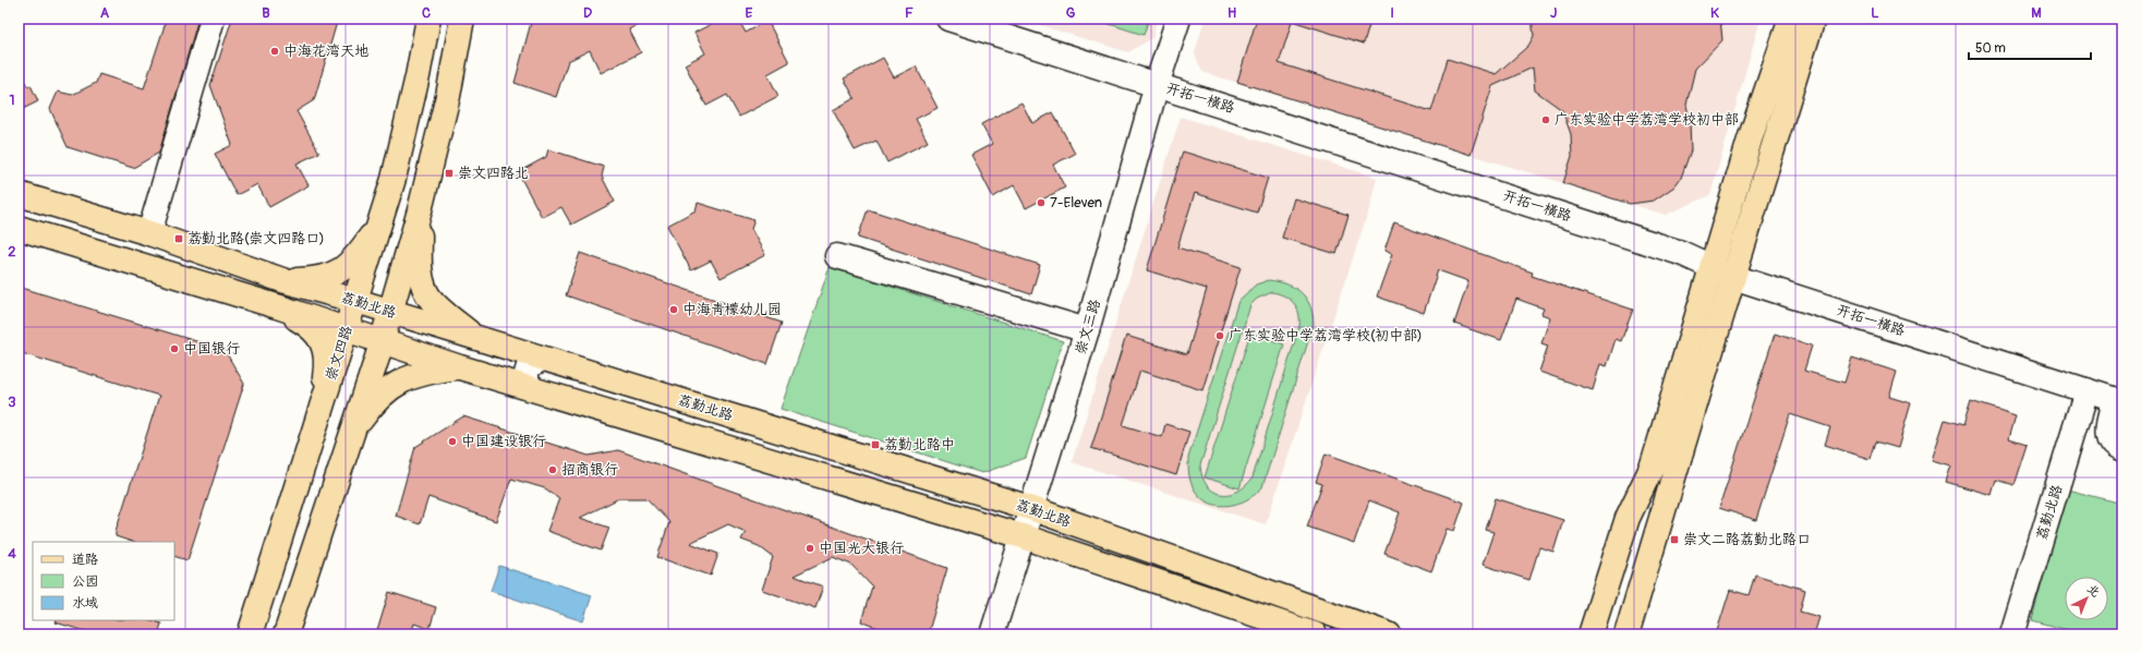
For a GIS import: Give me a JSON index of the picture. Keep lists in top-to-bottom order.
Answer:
{
  "streets": {
    "main road": ["荔勤北路", "崇文四路"],
    "street": ["开拓一横路", "崇文三路"]
  },
  "crossings": [
    ["开拓一横路", "荔勤北路"],
    ["开拓一横路", "崇文三路"],
    ["荔勤北路", "崇文三路"],
    ["荔勤北路", "崇文四路"]
  ],
  "places": {
    "other": [
      "中海花湾天地",
      "广东实验中学荔湾学校初中部",
      "7-Eleven",
      "中海青檬幼儿园",
      "广东实验中学荔湾学校(初中部)",
      "中国银行",
      "中国建设银行",
      "招商银行",
      "中国光大银行"
    ],
    "transit": [
      "崇文四路北",
      "荔勤北路(崇文四路口)",
      "荔勤北路中",
      "崇文二路荔勤北路口"
    ]
  },
  "legend": ["道路", "公园", "水域"],
  "scale_bar": "50 m",
  "north": "top right",
  "grid": {
    "columns": [
      "A",
      "B",
      "C",
      "D",
      "E",
      "F",
      "G",
      "H",
      "I",
      "J",
      "K",
      "L",
      "M"
    ],
    "rows": [
      "1",
      "2",
      "3",
      "4"
    ]
  }
}
